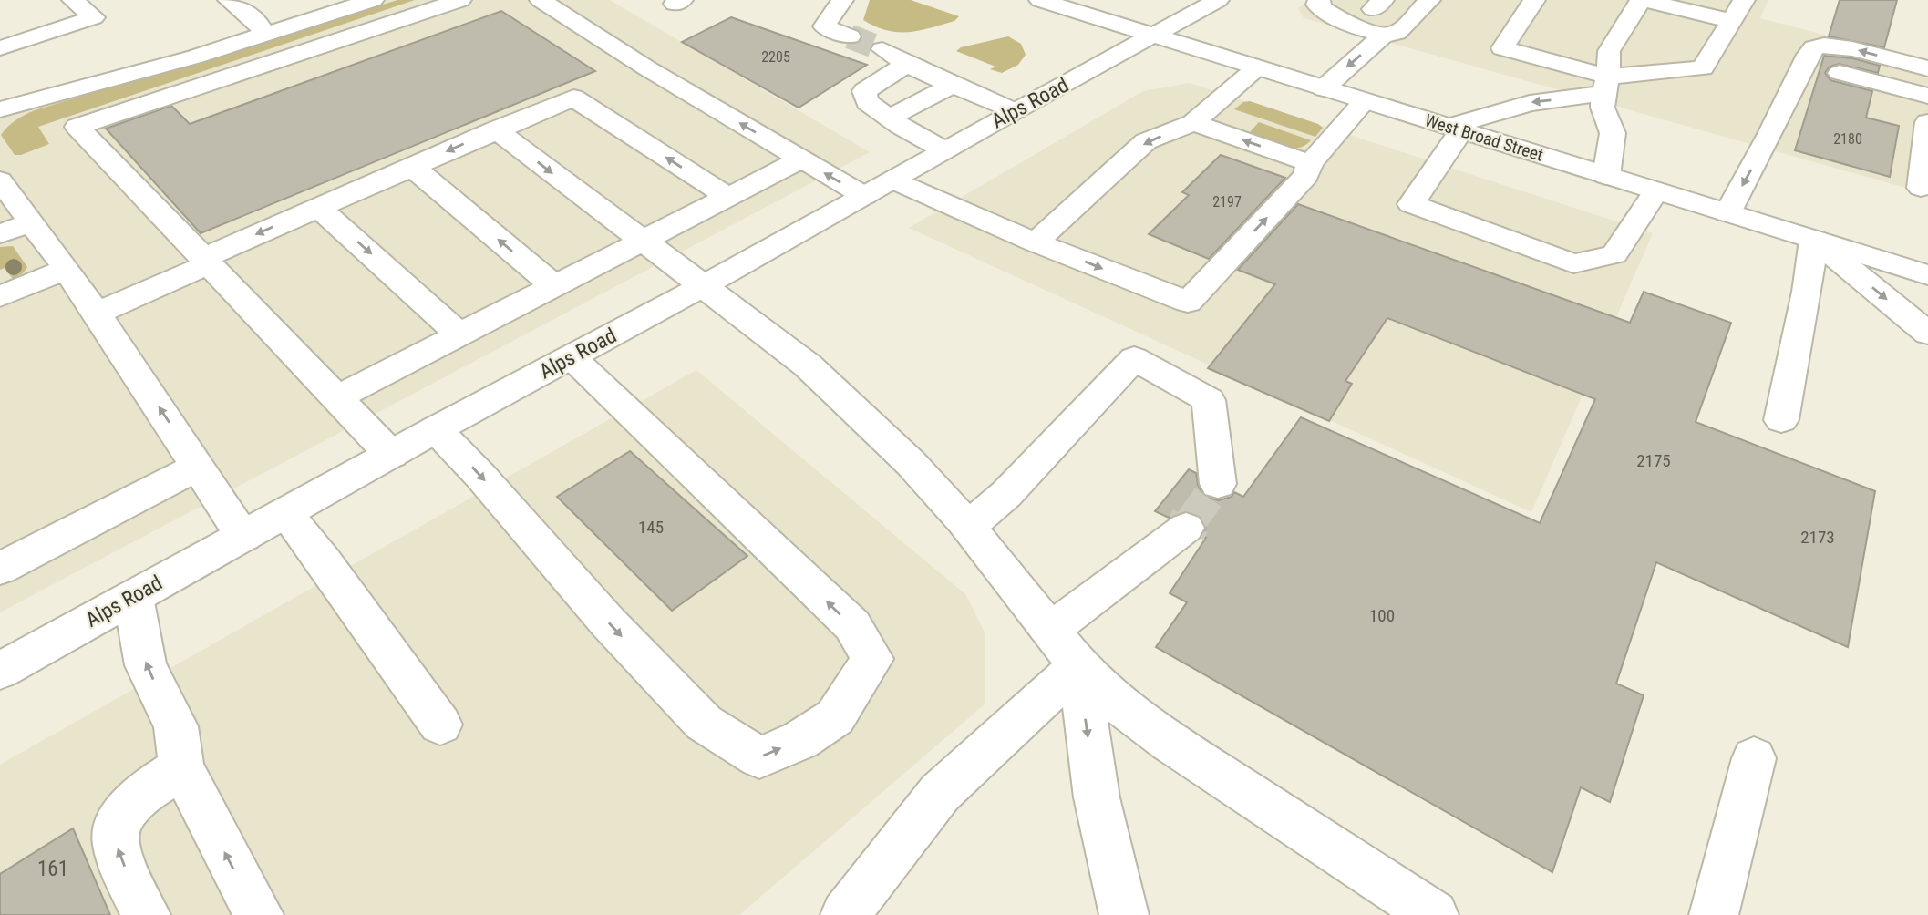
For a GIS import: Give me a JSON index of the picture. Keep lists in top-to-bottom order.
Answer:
{
  "streets": {
    "main road": ["Alps Road", "West Broad Street"]
  },
  "crossings": [
    ["Alps Road", "West Broad Street"]
  ],
  "house_numbers": [
    "2205",
    "2180",
    "2197",
    "2175",
    "145",
    "2173",
    "100",
    "161"
  ]
}
